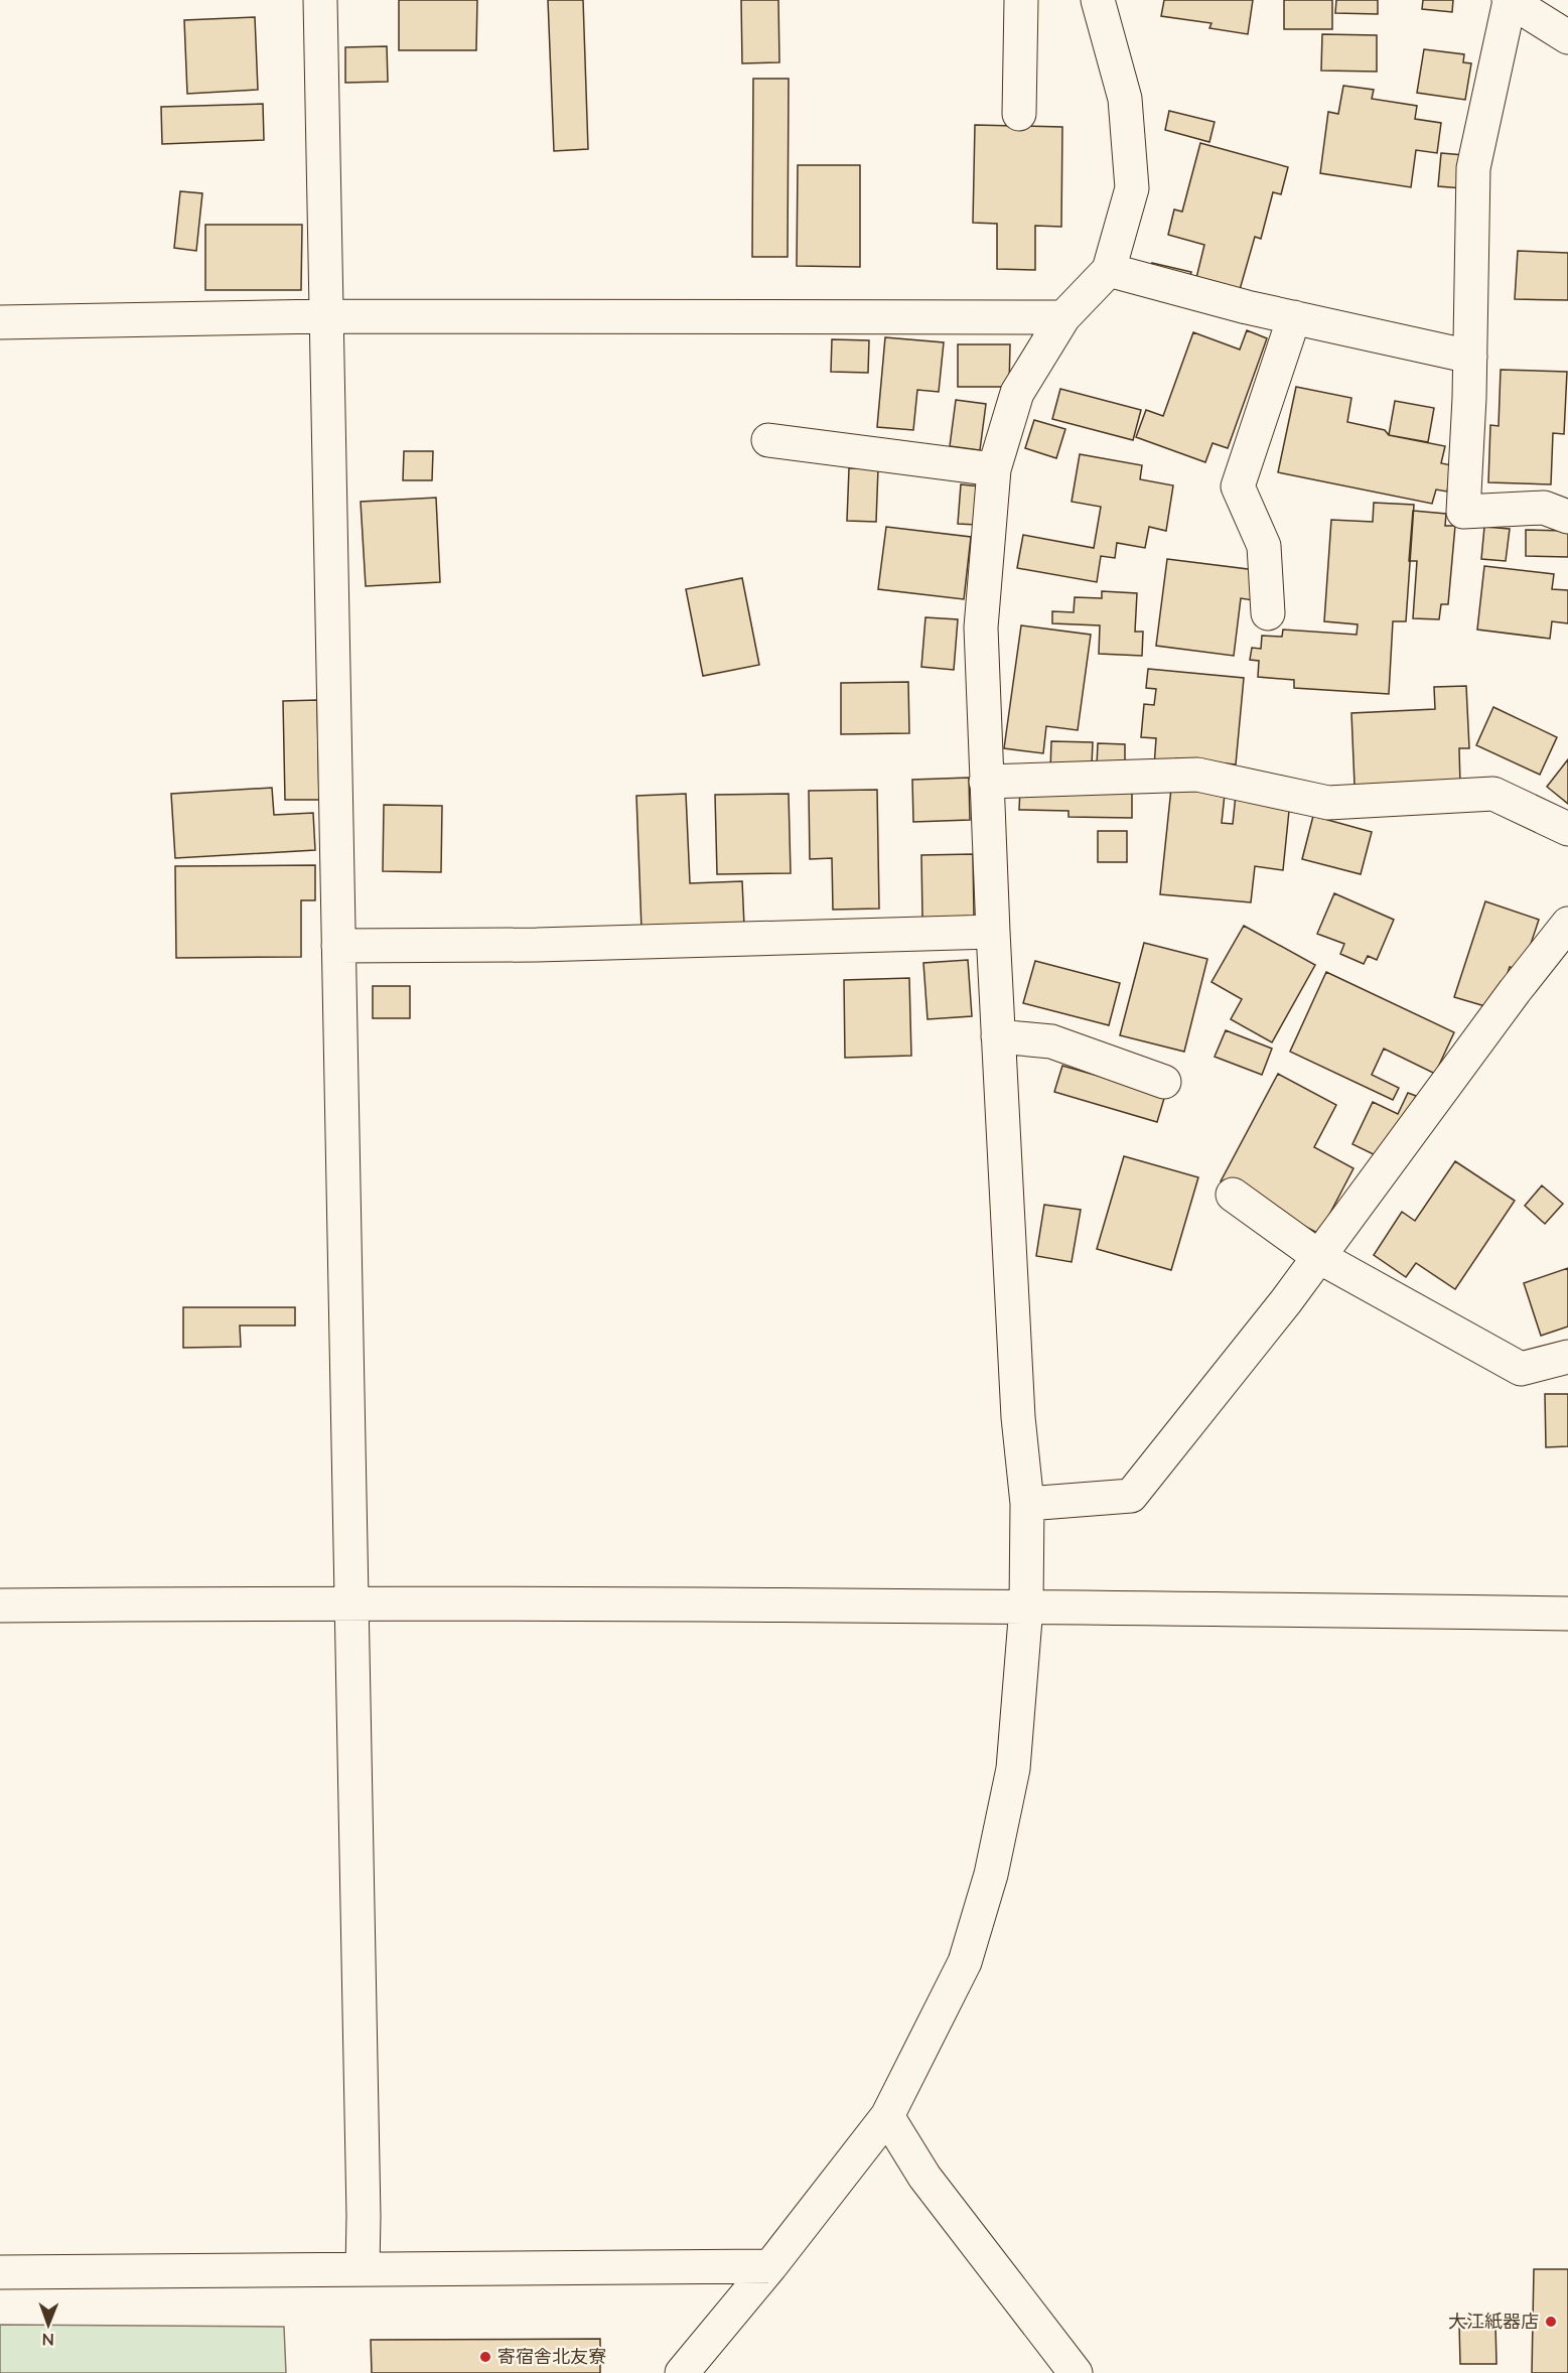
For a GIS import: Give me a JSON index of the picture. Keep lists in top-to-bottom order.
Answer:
{
  "places": ["大江紙器店", "寄宿舎北友寮"],
  "north": "bottom"
}
